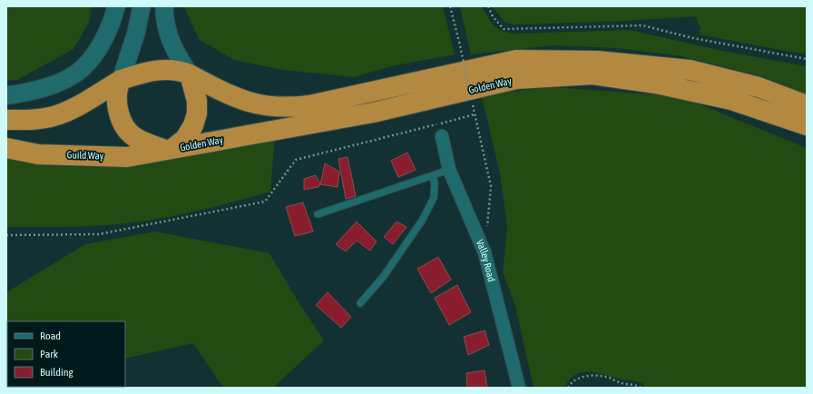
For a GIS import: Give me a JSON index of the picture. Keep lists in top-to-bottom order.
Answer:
{
  "streets": {
    "highway": ["Golden Way", "Guild Way"],
    "street": ["Valley Road"]
  },
  "crossings": [
    ["Golden Way", "Guild Way"]
  ],
  "legend": ["Road", "Park", "Building"]
}
